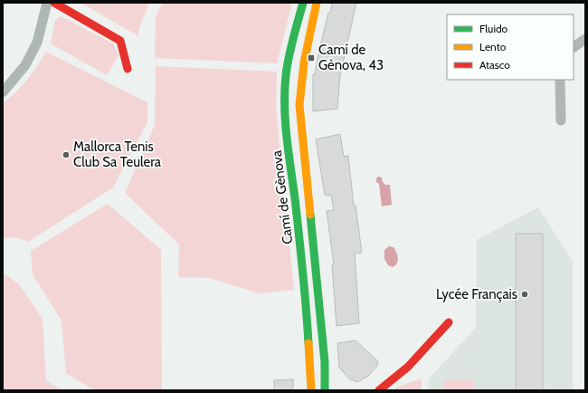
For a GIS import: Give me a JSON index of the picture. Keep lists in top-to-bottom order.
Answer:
{
  "streets": {
    "street": ["Camí de Gènova"]
  },
  "places": {
    "transit": ["Camí de Gènova, 43"],
    "other": ["Mallorca Tenis Club Sa Teulera", "Lycée Français"]
  },
  "legend": ["Fluido", "Lento", "Atasco"]
}
